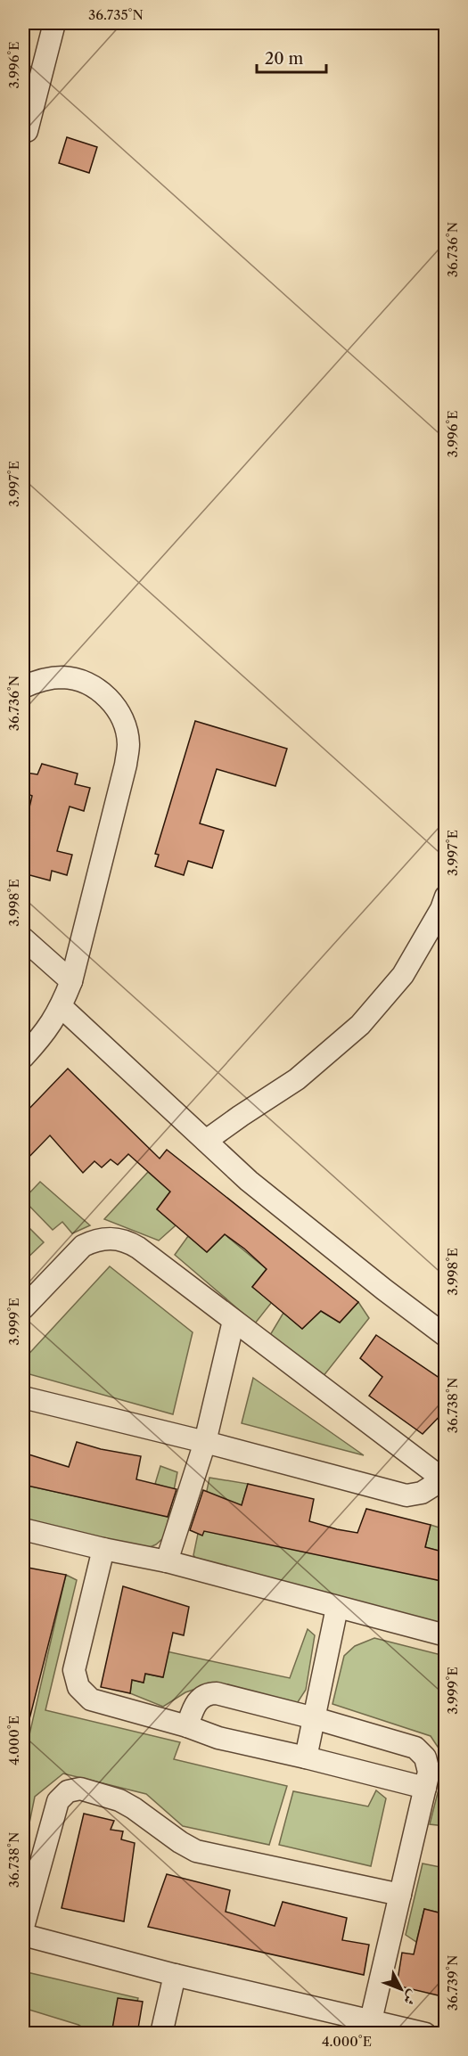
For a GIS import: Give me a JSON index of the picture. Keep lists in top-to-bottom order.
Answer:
{
  "scale_bar": "20 m",
  "north": "bottom right",
  "coordinates": [
    "36.735°N",
    "3.996°E",
    "36.736°N",
    "3.997°E",
    "3.998°E",
    "3.999°E",
    "36.738°N",
    "4.000°E",
    "36.739°N"
  ]
}
